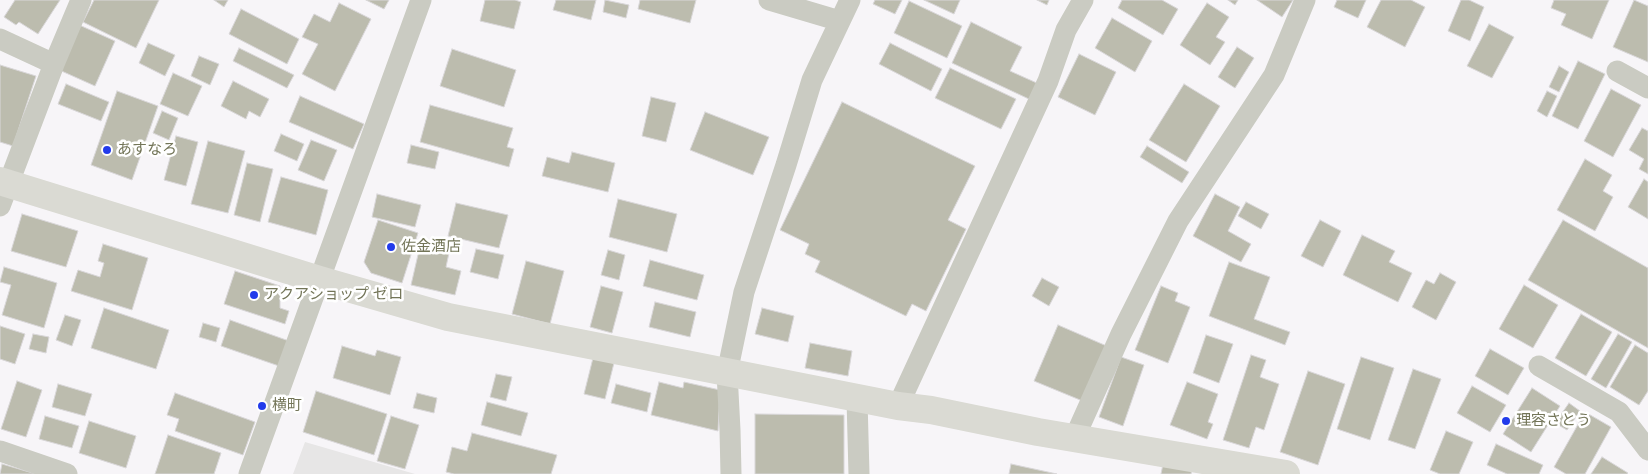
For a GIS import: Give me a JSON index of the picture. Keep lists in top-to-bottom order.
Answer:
{
  "places": [
    "あすなろ",
    "佐金酒店",
    "アクアショップ ゼロ",
    "横町",
    "理容さとう"
  ]
}
